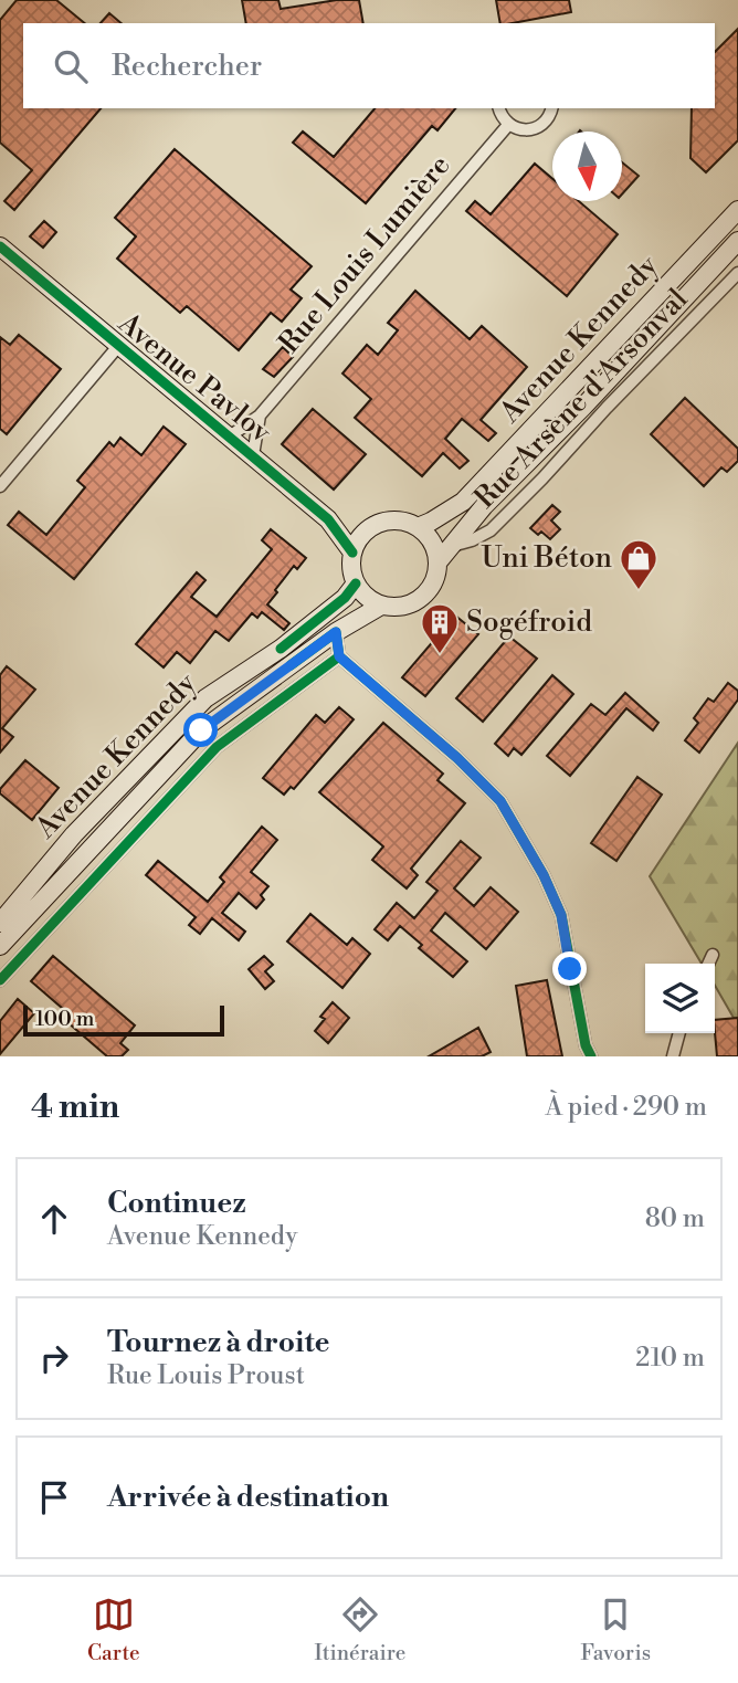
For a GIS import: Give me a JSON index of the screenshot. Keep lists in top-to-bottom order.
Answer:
{
  "streets": {
    "main road": ["Avenue Kennedy", "Avenue Pavlov"],
    "street": ["Rue Louis Lumière", "Rue Arsène d'Arsonval"]
  },
  "crossings": [
    ["Rue Louis Lumière", "Avenue Pavlov"],
    ["Avenue Kennedy", "Avenue Pavlov"],
    ["Avenue Kennedy", "Rue Arsène d'Arsonval"]
  ],
  "places": {
    "shop": ["Uni Béton"],
    "building": ["Sogéfroid"]
  },
  "scale_bar": "100 m",
  "north": "bottom",
  "page": {
    "search": "Rechercher",
    "scale": "100 m",
    "heading": ["4 min", "À pied · 290 m"],
    "list": [
      ["Continuez", "Avenue Kennedy", "80 m"],
      ["Tournez à droite", "Rue Louis Proust", "210 m"],
      "Arrivée à destination"
    ],
    "nav": ["Carte", "Itinéraire", "Favoris"]
  }
}
